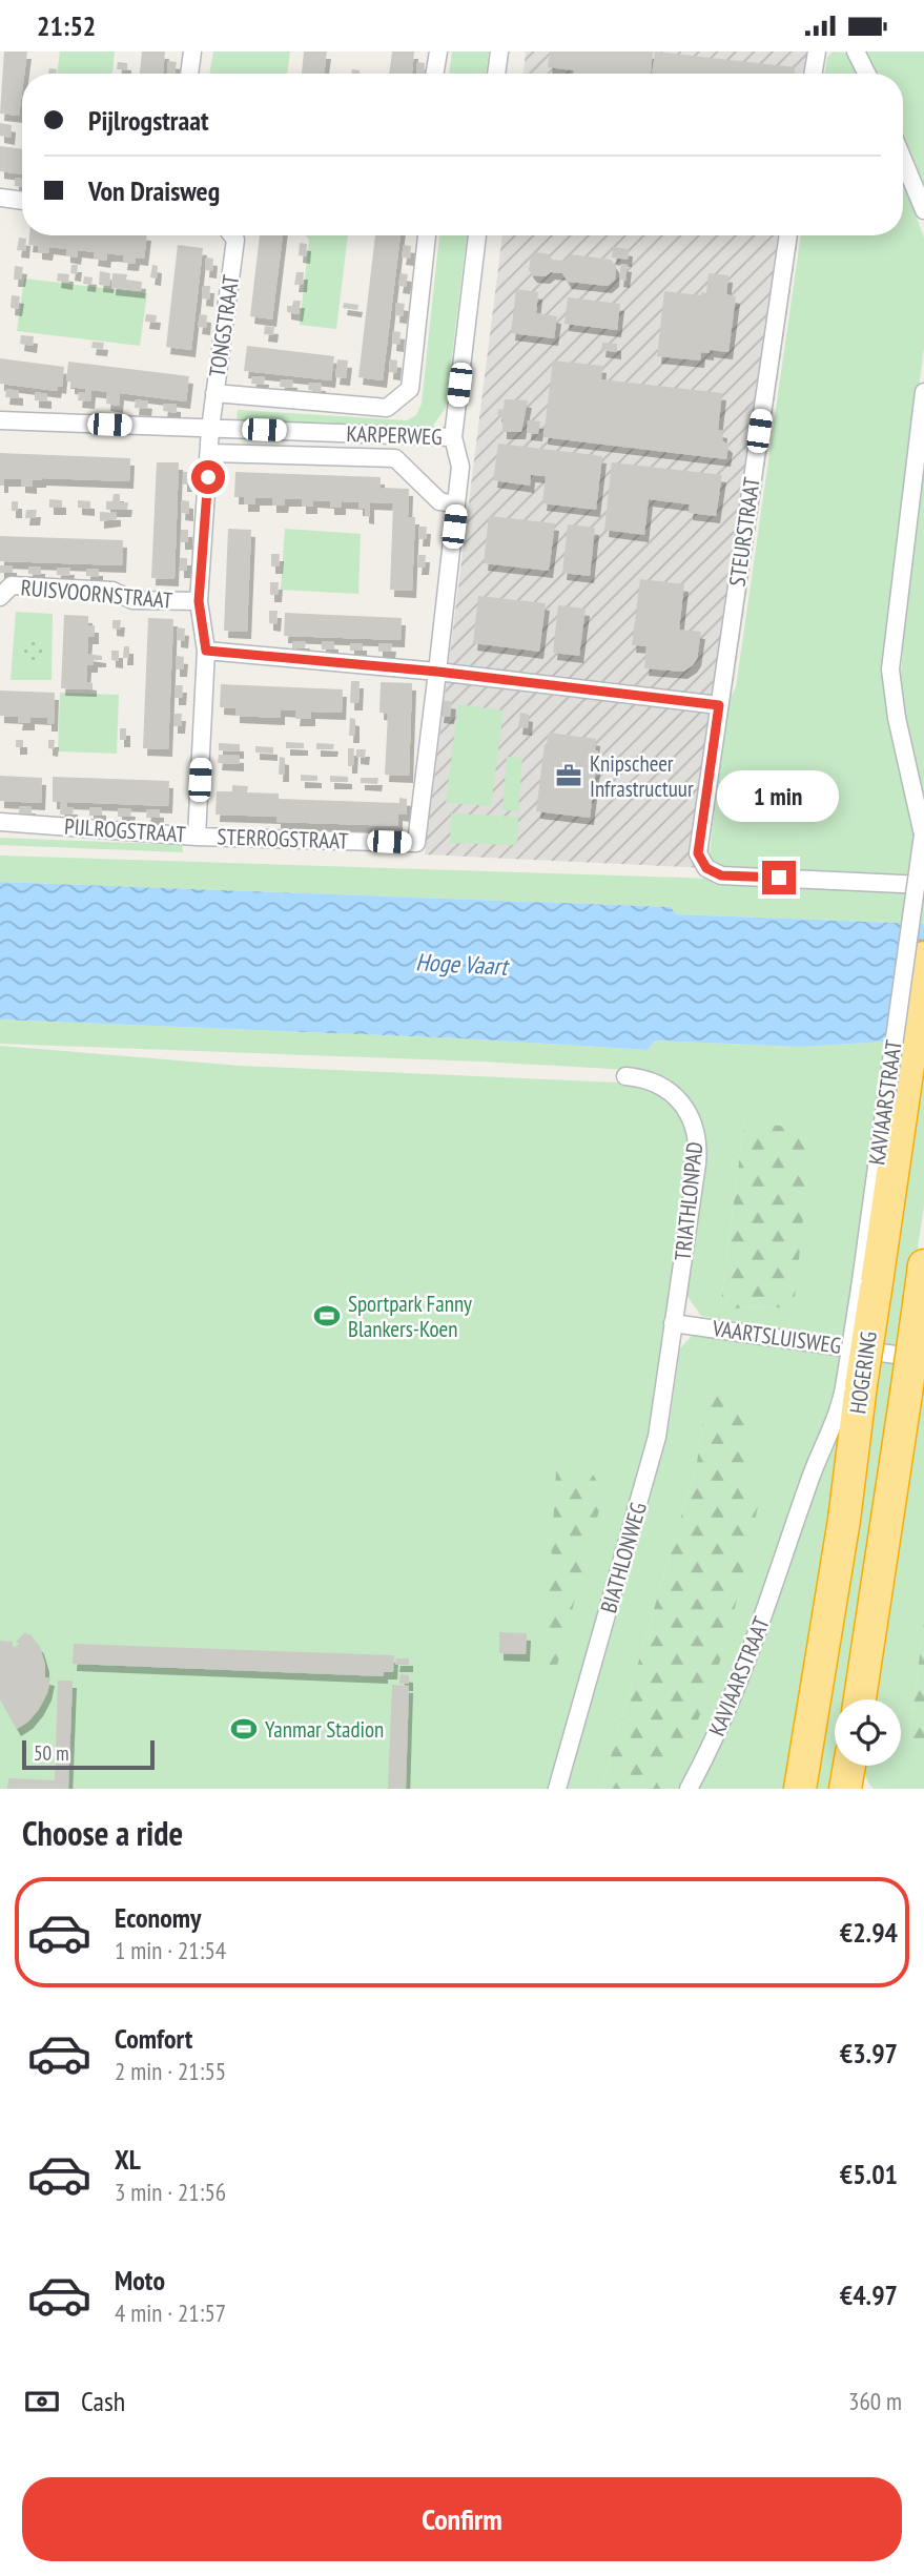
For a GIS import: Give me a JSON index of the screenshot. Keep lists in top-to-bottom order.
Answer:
{
  "streets": {
    "highway": ["HOGERING"],
    "street": [
      "TONGSTRAAT",
      "KARPERWEG",
      "STEURSTRAAT",
      "RUISVOORNSTRAAT",
      "PIJLROGSTRAAT",
      "STERROGSTRAAT",
      "KAVIAARSTRAAT",
      "TRIATHLONPAD",
      "VAARTSLUISWEG",
      "BIATHLONWEG"
    ]
  },
  "crossings": [
    ["TONGSTRAAT", "KARPERWEG"],
    ["TONGSTRAAT", "PIJLROGSTRAAT"],
    ["KARPERWEG", "PIJLROGSTRAAT"],
    ["RUISVOORNSTRAAT", "PIJLROGSTRAAT"],
    ["PIJLROGSTRAAT", "STERROGSTRAAT"],
    ["KAVIAARSTRAAT", "HOGERING"],
    ["TRIATHLONPAD", "VAARTSLUISWEG"],
    ["TRIATHLONPAD", "BIATHLONWEG"],
    ["VAARTSLUISWEG", "BIATHLONWEG"]
  ],
  "water": ["Hoge Vaart"],
  "places": {
    "office": ["Knipscheer Infrastructuur"],
    "sports": ["Sportpark Fanny Blankers-Koen", "Yanmar Stadion"]
  },
  "scale_bar": "50 m",
  "page": {
    "status": "21:52",
    "banner": ["Pijlrogstraat", "Von Draisweg"],
    "bubble": "1 min",
    "scale": "50 m",
    "heading": "Choose a ride",
    "list": [
      {
        "name": "Economy",
        "note": "1 min · 21:54",
        "value": "€2.94"
      },
      {
        "name": "Comfort",
        "note": "2 min · 21:55",
        "value": "€3.97"
      },
      {
        "name": "XL",
        "note": "3 min · 21:56",
        "value": "€5.01"
      },
      {
        "name": "Moto",
        "note": "4 min · 21:57",
        "value": "€4.97"
      }
    ],
    "pay": ["Cash", "360 m"],
    "buttons": "Confirm"
  }
}
